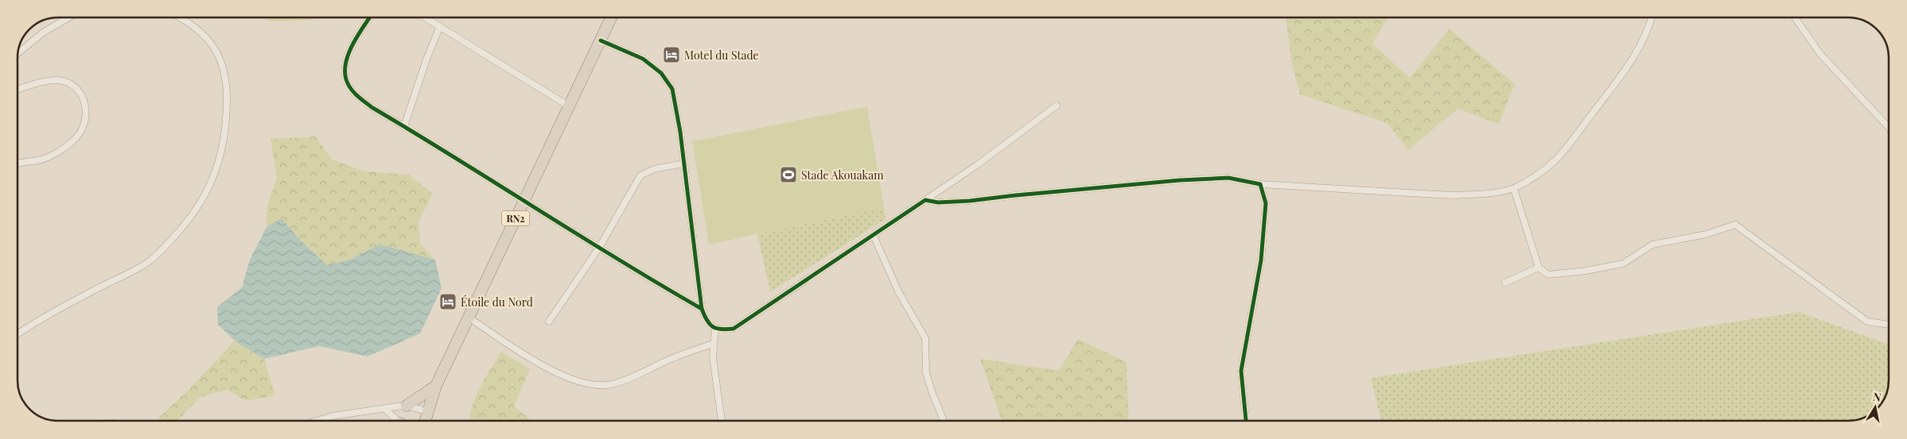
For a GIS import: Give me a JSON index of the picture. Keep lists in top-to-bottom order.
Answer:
{
  "streets": {
    "highway": ["RN2"]
  },
  "places": {
    "hotel": ["Motel du Stade", "Étoile du Nord"],
    "sports": ["Stade Akouakam"]
  },
  "north": "top"
}
